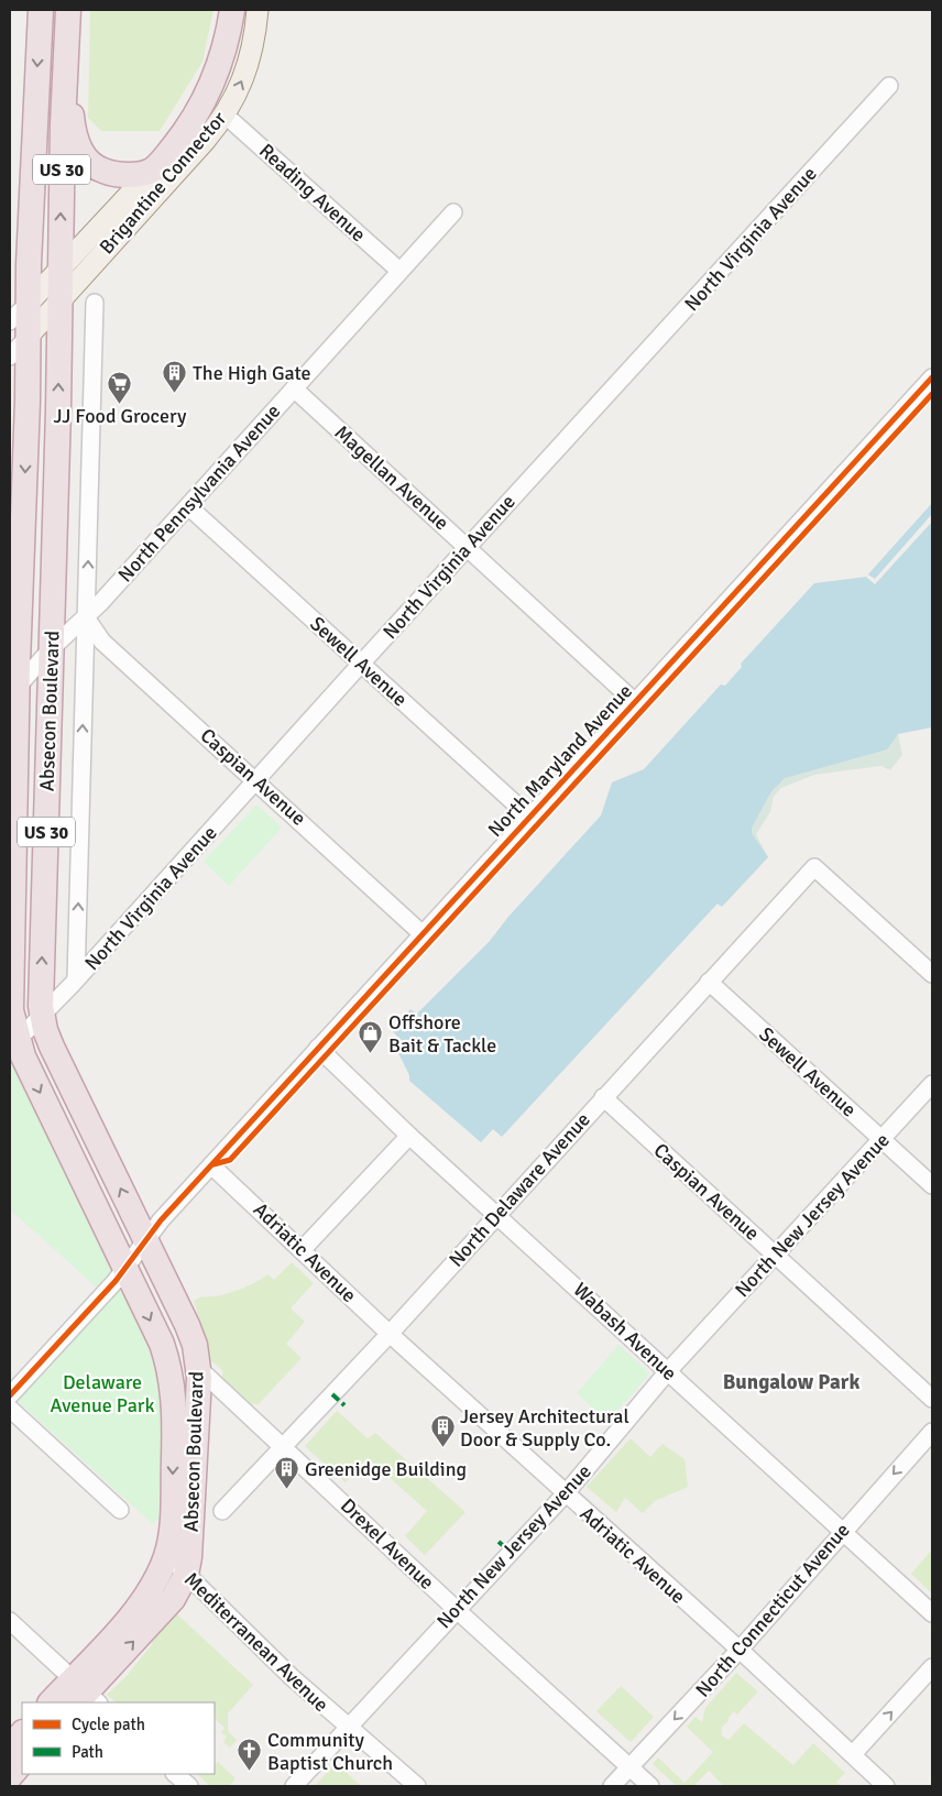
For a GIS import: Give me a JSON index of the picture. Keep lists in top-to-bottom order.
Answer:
{
  "streets": {
    "highway": ["US 30", "Brigantine Connector", "Absecon Boulevard"],
    "street": [
      "Reading Avenue",
      "North Virginia Avenue",
      "Magellan Avenue",
      "North Pennsylvania Avenue",
      "Sewell Avenue",
      "North Maryland Avenue",
      "Caspian Avenue",
      "North Delaware Avenue",
      "North New Jersey Avenue",
      "Adriatic Avenue",
      "Wabash Avenue",
      "Drexel Avenue",
      "North Connecticut Avenue",
      "Mediterranean Avenue"
    ]
  },
  "crossings": [
    ["Brigantine Connector", "Reading Avenue"],
    ["Brigantine Connector", "Absecon Boulevard"],
    ["Reading Avenue", "North Pennsylvania Avenue"],
    ["North Virginia Avenue", "Magellan Avenue"],
    ["North Virginia Avenue", "Sewell Avenue"],
    ["North Virginia Avenue", "Absecon Boulevard"],
    ["North Virginia Avenue", "Caspian Avenue"],
    ["Magellan Avenue", "North Pennsylvania Avenue"],
    ["Magellan Avenue", "North Maryland Avenue"],
    ["North Pennsylvania Avenue", "Sewell Avenue"],
    ["North Pennsylvania Avenue", "Absecon Boulevard"],
    ["North Pennsylvania Avenue", "Caspian Avenue"],
    ["Sewell Avenue", "North Maryland Avenue"],
    ["Sewell Avenue", "North Delaware Avenue"],
    ["Sewell Avenue", "North New Jersey Avenue"],
    ["Absecon Boulevard", "North Maryland Avenue"],
    ["Absecon Boulevard", "Caspian Avenue"],
    ["Absecon Boulevard", "Drexel Avenue"],
    ["Absecon Boulevard", "Mediterranean Avenue"],
    ["North Maryland Avenue", "Caspian Avenue"],
    ["North Maryland Avenue", "Adriatic Avenue"],
    ["North Maryland Avenue", "Wabash Avenue"],
    ["Caspian Avenue", "North Delaware Avenue"],
    ["Caspian Avenue", "North New Jersey Avenue"],
    ["North Delaware Avenue", "Adriatic Avenue"],
    ["North Delaware Avenue", "Wabash Avenue"],
    ["North Delaware Avenue", "Drexel Avenue"],
    ["North New Jersey Avenue", "Adriatic Avenue"],
    ["North New Jersey Avenue", "Wabash Avenue"],
    ["North New Jersey Avenue", "Drexel Avenue"],
    ["North New Jersey Avenue", "Mediterranean Avenue"],
    ["Adriatic Avenue", "North Connecticut Avenue"],
    ["Wabash Avenue", "North Connecticut Avenue"],
    ["Drexel Avenue", "North Connecticut Avenue"]
  ],
  "one_way": ["North Connecticut Avenue"],
  "districts": ["Bungalow Park"],
  "parks": ["Delaware Avenue Park"],
  "places": {
    "building": ["The High Gate", "Jersey Architectural Door & Supply Co.", "Greenidge Building"],
    "supermarket": ["JJ Food Grocery"],
    "shop": ["Offshore Bait & Tackle"],
    "church": ["Community Baptist Church"]
  },
  "legend": ["Cycle path", "Path"]
}
